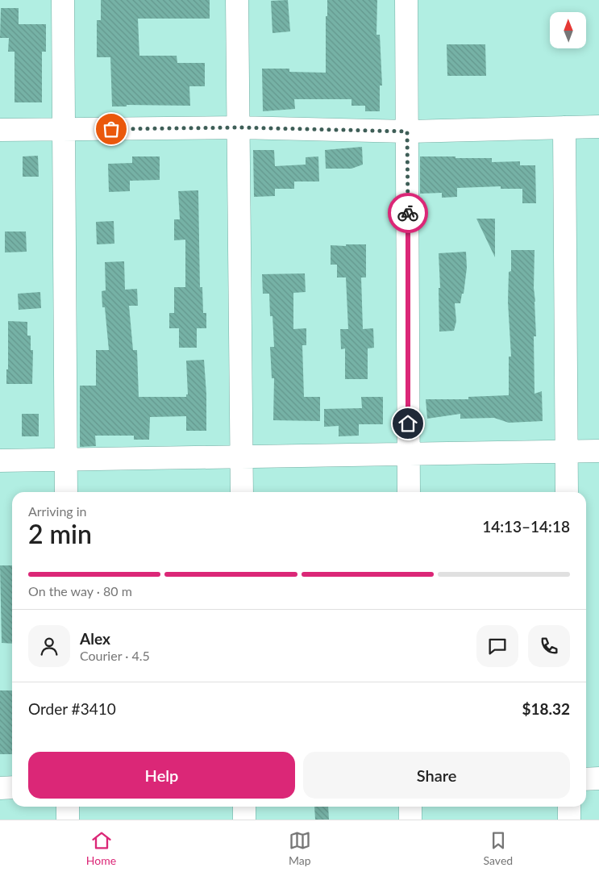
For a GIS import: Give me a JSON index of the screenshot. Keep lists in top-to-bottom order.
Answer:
{
  "north": "top",
  "page": {
    "heading": ["2 min", "Arriving in", "14:13–14:18"],
    "panel": [
      "Alex",
      "Courier · 4.5",
      "Order #3410",
      "$18.32"
    ],
    "bar": "On the way · 80 m",
    "buttons": ["Help", "Share"],
    "tabs": ["Home", "Map", "Saved"]
  }
}
